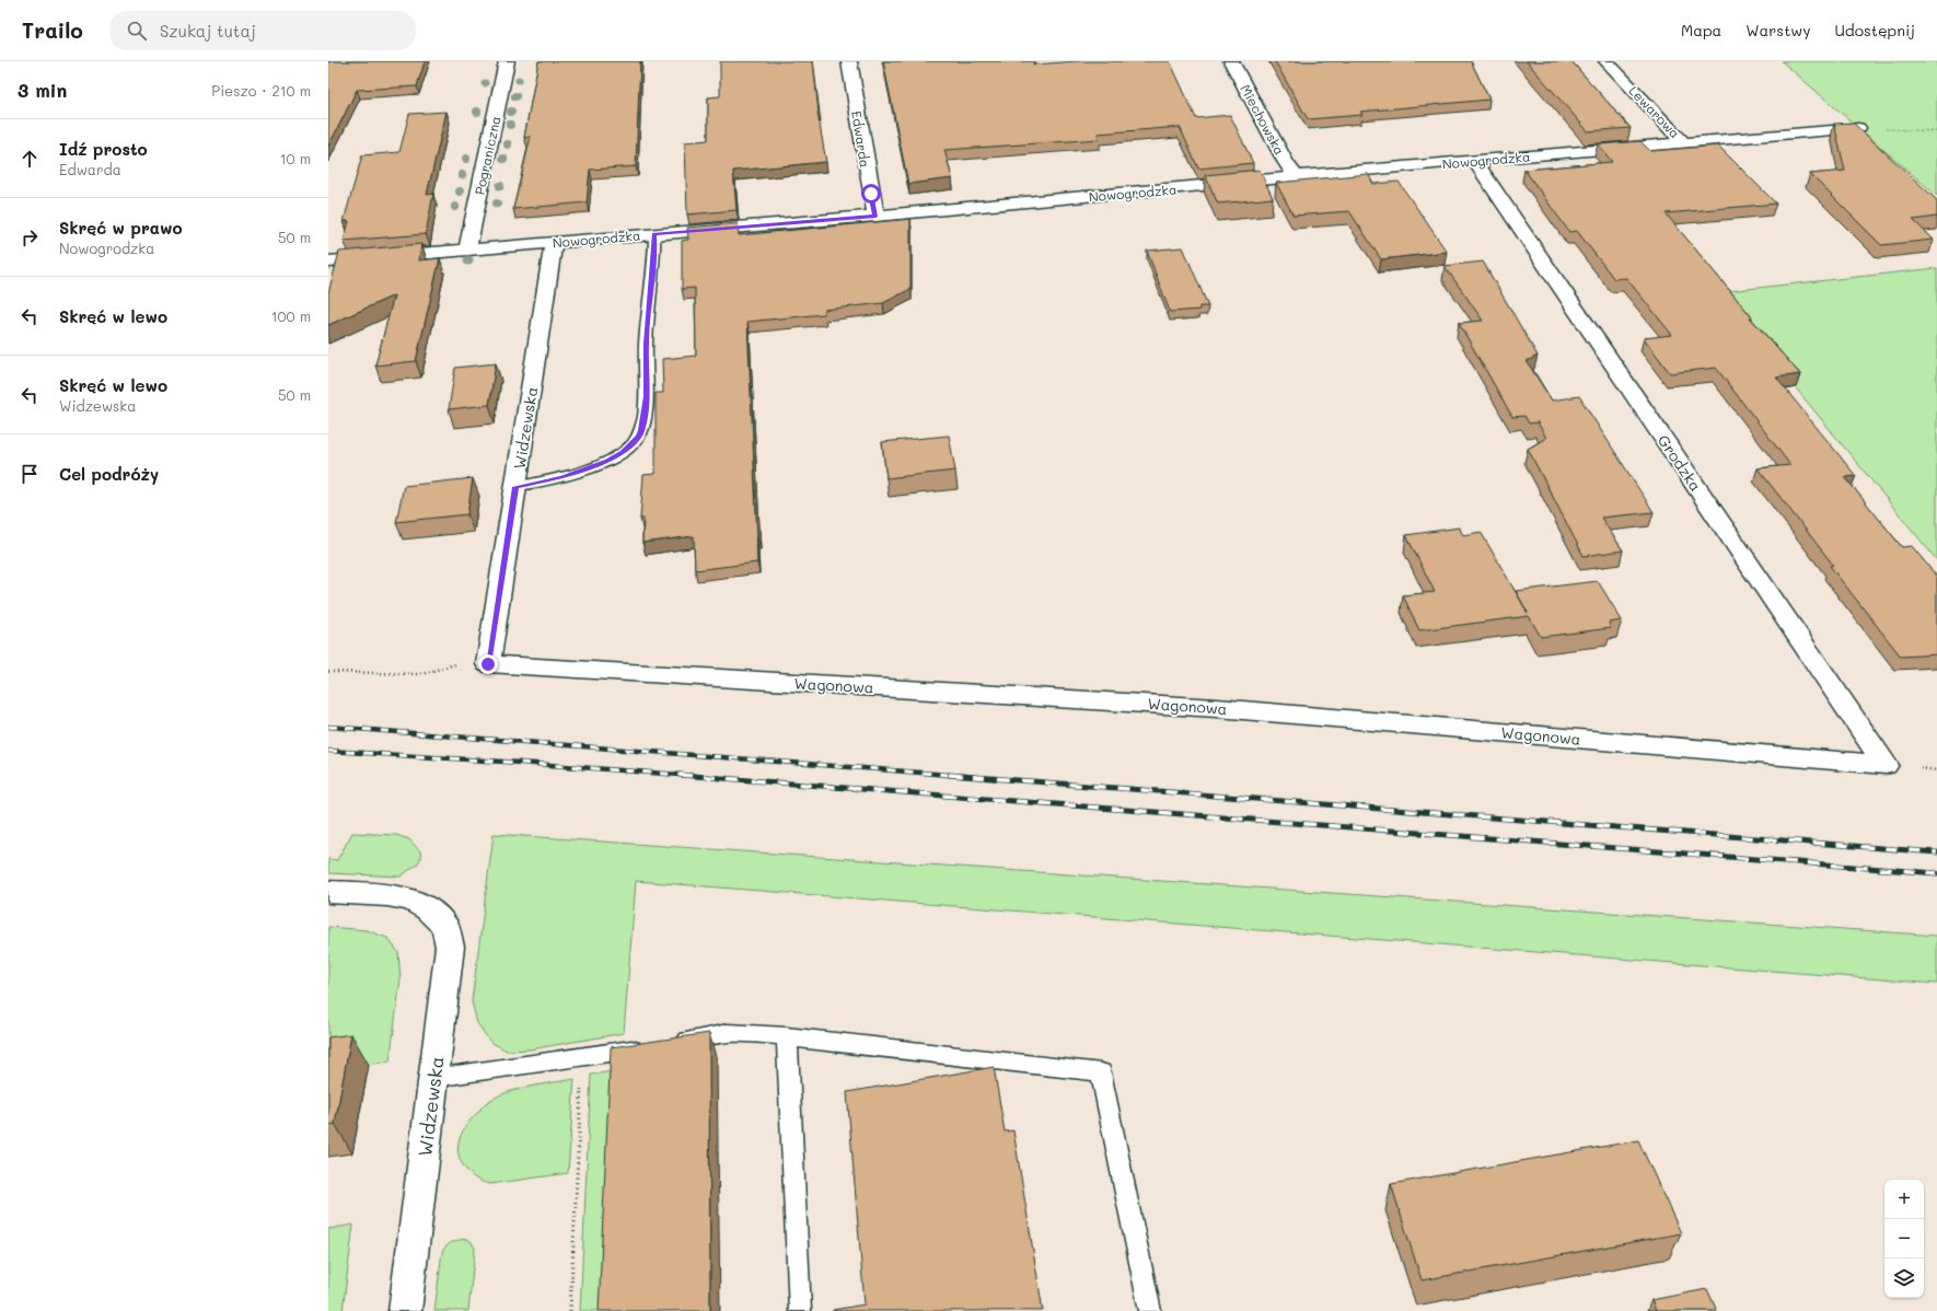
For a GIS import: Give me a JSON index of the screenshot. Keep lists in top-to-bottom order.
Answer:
{
  "streets": {
    "street": [
      "Lewarowa",
      "Miechowska",
      "Edwarda",
      "Pograniczna",
      "Nowogrodzka",
      "Widzewska",
      "Grodzka",
      "Wagonowa"
    ]
  },
  "crossings": [
    ["Lewarowa", "Nowogrodzka"],
    ["Miechowska", "Nowogrodzka"],
    ["Edwarda", "Nowogrodzka"],
    ["Pograniczna", "Nowogrodzka"],
    ["Nowogrodzka", "Widzewska"],
    ["Nowogrodzka", "Grodzka"],
    ["Widzewska", "Wagonowa"],
    ["Grodzka", "Wagonowa"]
  ],
  "page": {
    "header": "Trailo",
    "search": "Szukaj tutaj",
    "nav": ["Mapa", "Warstwy", "Udostępnij"],
    "heading": ["3 min", "Pieszo · 210 m"],
    "list": [
      ["Idź prosto", "Edwarda", "10 m"],
      ["Skręć w prawo", "Nowogrodzka", "50 m"],
      ["Skręć w lewo", "100 m"],
      ["Skręć w lewo", "Widzewska", "50 m"],
      "Cel podróży"
    ],
    "map_buttons": ["+", "−"]
  }
}
